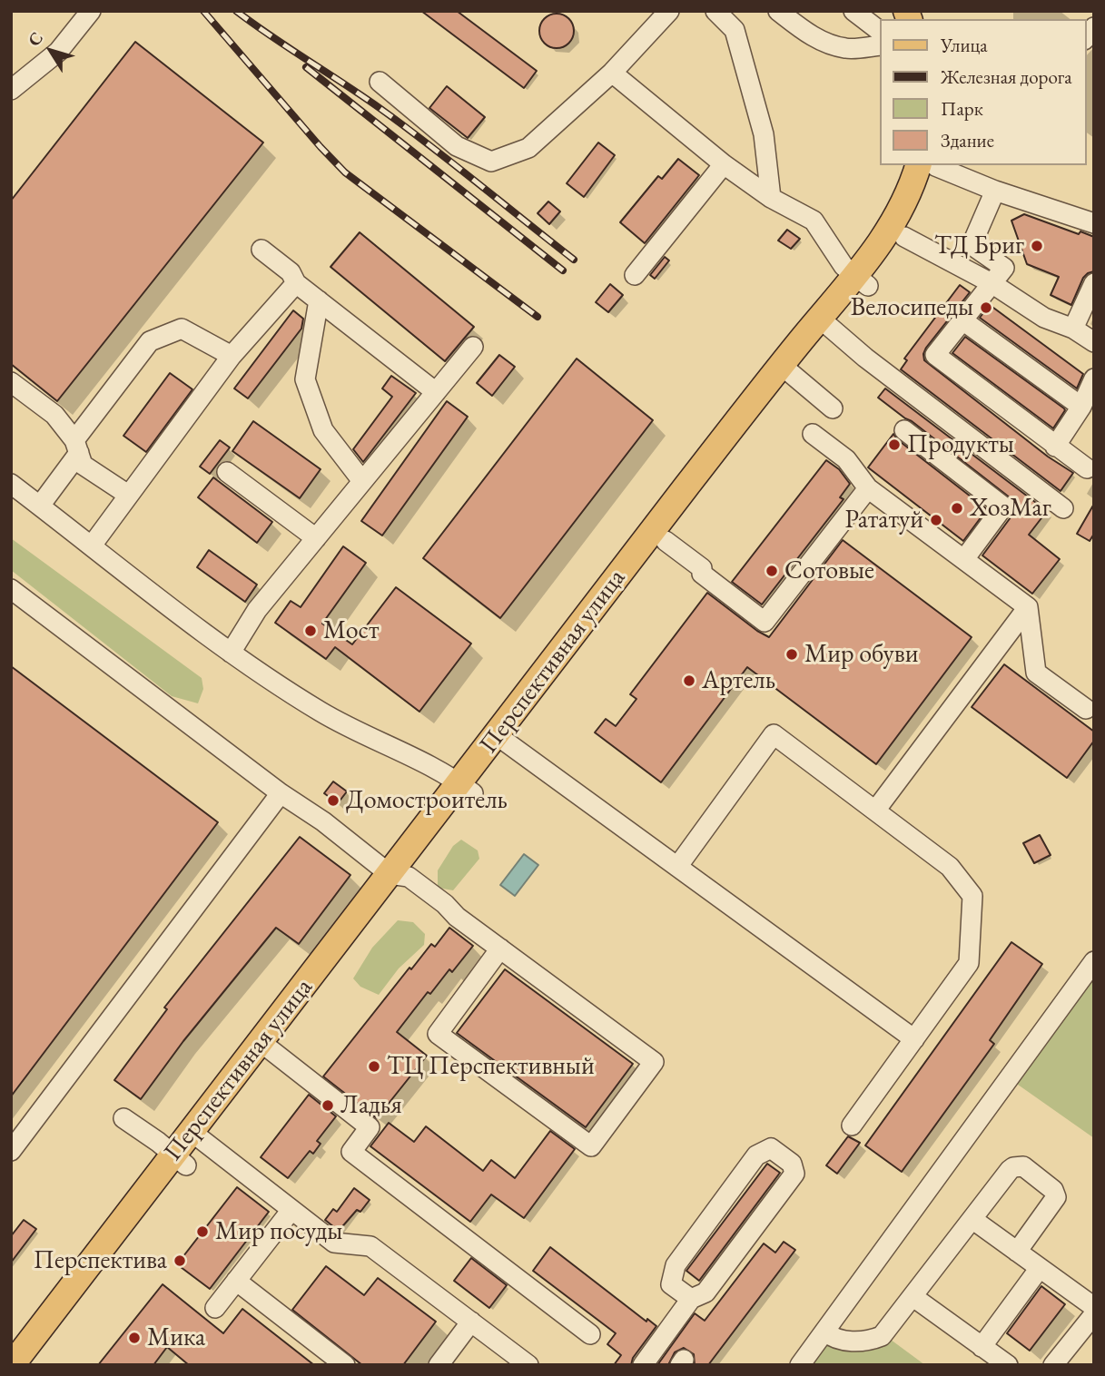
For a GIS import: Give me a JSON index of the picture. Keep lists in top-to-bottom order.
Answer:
{
  "streets": {
    "main road": ["Перспективная улица"]
  },
  "places": [
    "ТД Бриг",
    "Велосипеды",
    "Продукты",
    "ХозМаг",
    "Рататуй",
    "Сотовые",
    "Мост",
    "Мир обуви",
    "Артель",
    "Домостроитель",
    "ТЦ Перспективный",
    "Ладья",
    "Мир посуды",
    "Перспектива",
    "Мика"
  ],
  "legend": [
    "Улица",
    "Железная дорога",
    "Парк",
    "Здание"
  ],
  "north": "top left"
}
